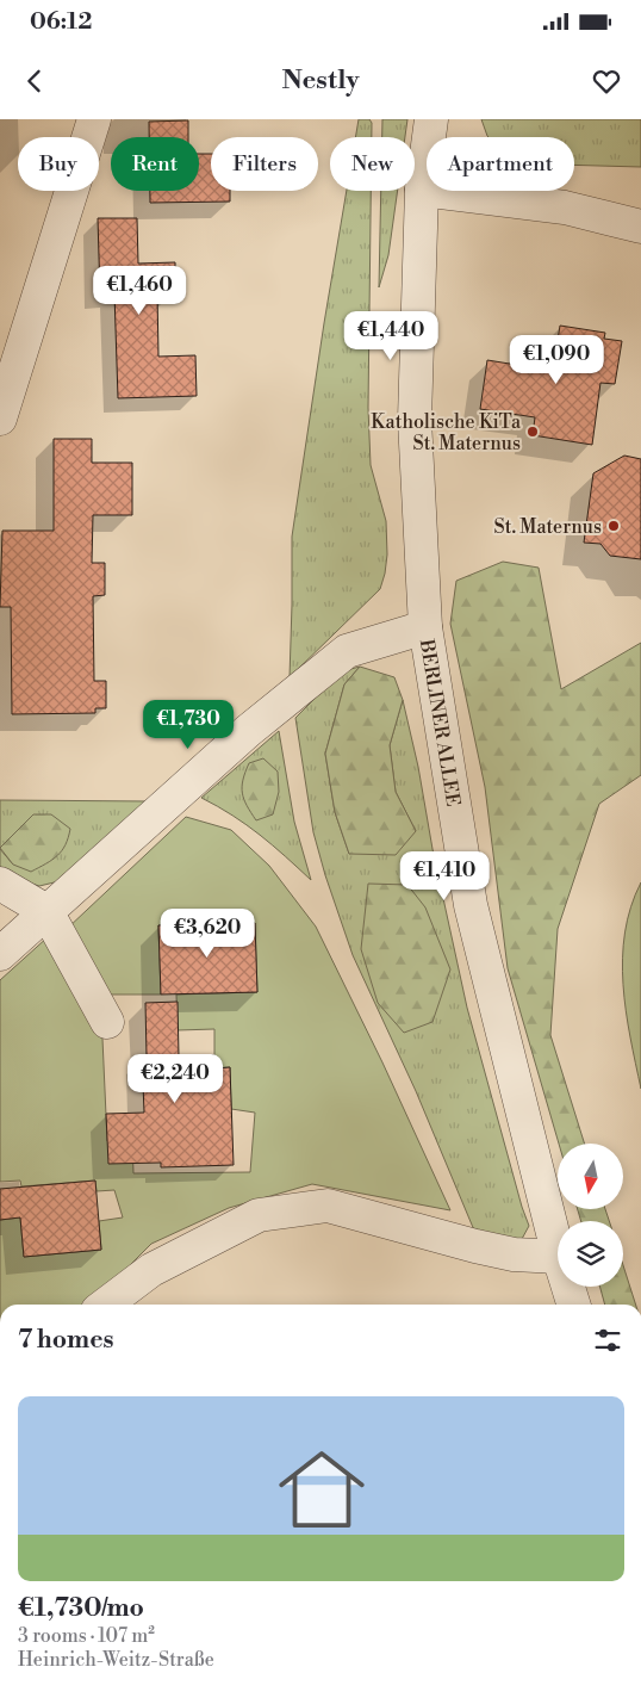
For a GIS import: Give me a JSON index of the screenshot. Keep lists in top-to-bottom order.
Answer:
{
  "streets": {
    "street": ["BERLINER ALLEE"]
  },
  "places": ["Katholische KiTa St. Maternus", "St. Maternus"],
  "north": "bottom",
  "page": {
    "status": "06:12",
    "header": "Nestly",
    "chip": [
      "Buy",
      "Rent",
      "Filters",
      "New",
      "Apartment"
    ],
    "price": [
      "€1,460",
      "€1,440",
      "€1,090",
      "€1,730",
      "€1,410",
      "€3,620",
      "€2,240"
    ],
    "heading": "7 homes",
    "list": [
      {
        "name": "€1,730/mo",
        "note": "3 rooms · 107 m² · Heinrich-Weitz-Straße"
      }
    ]
  }
}
